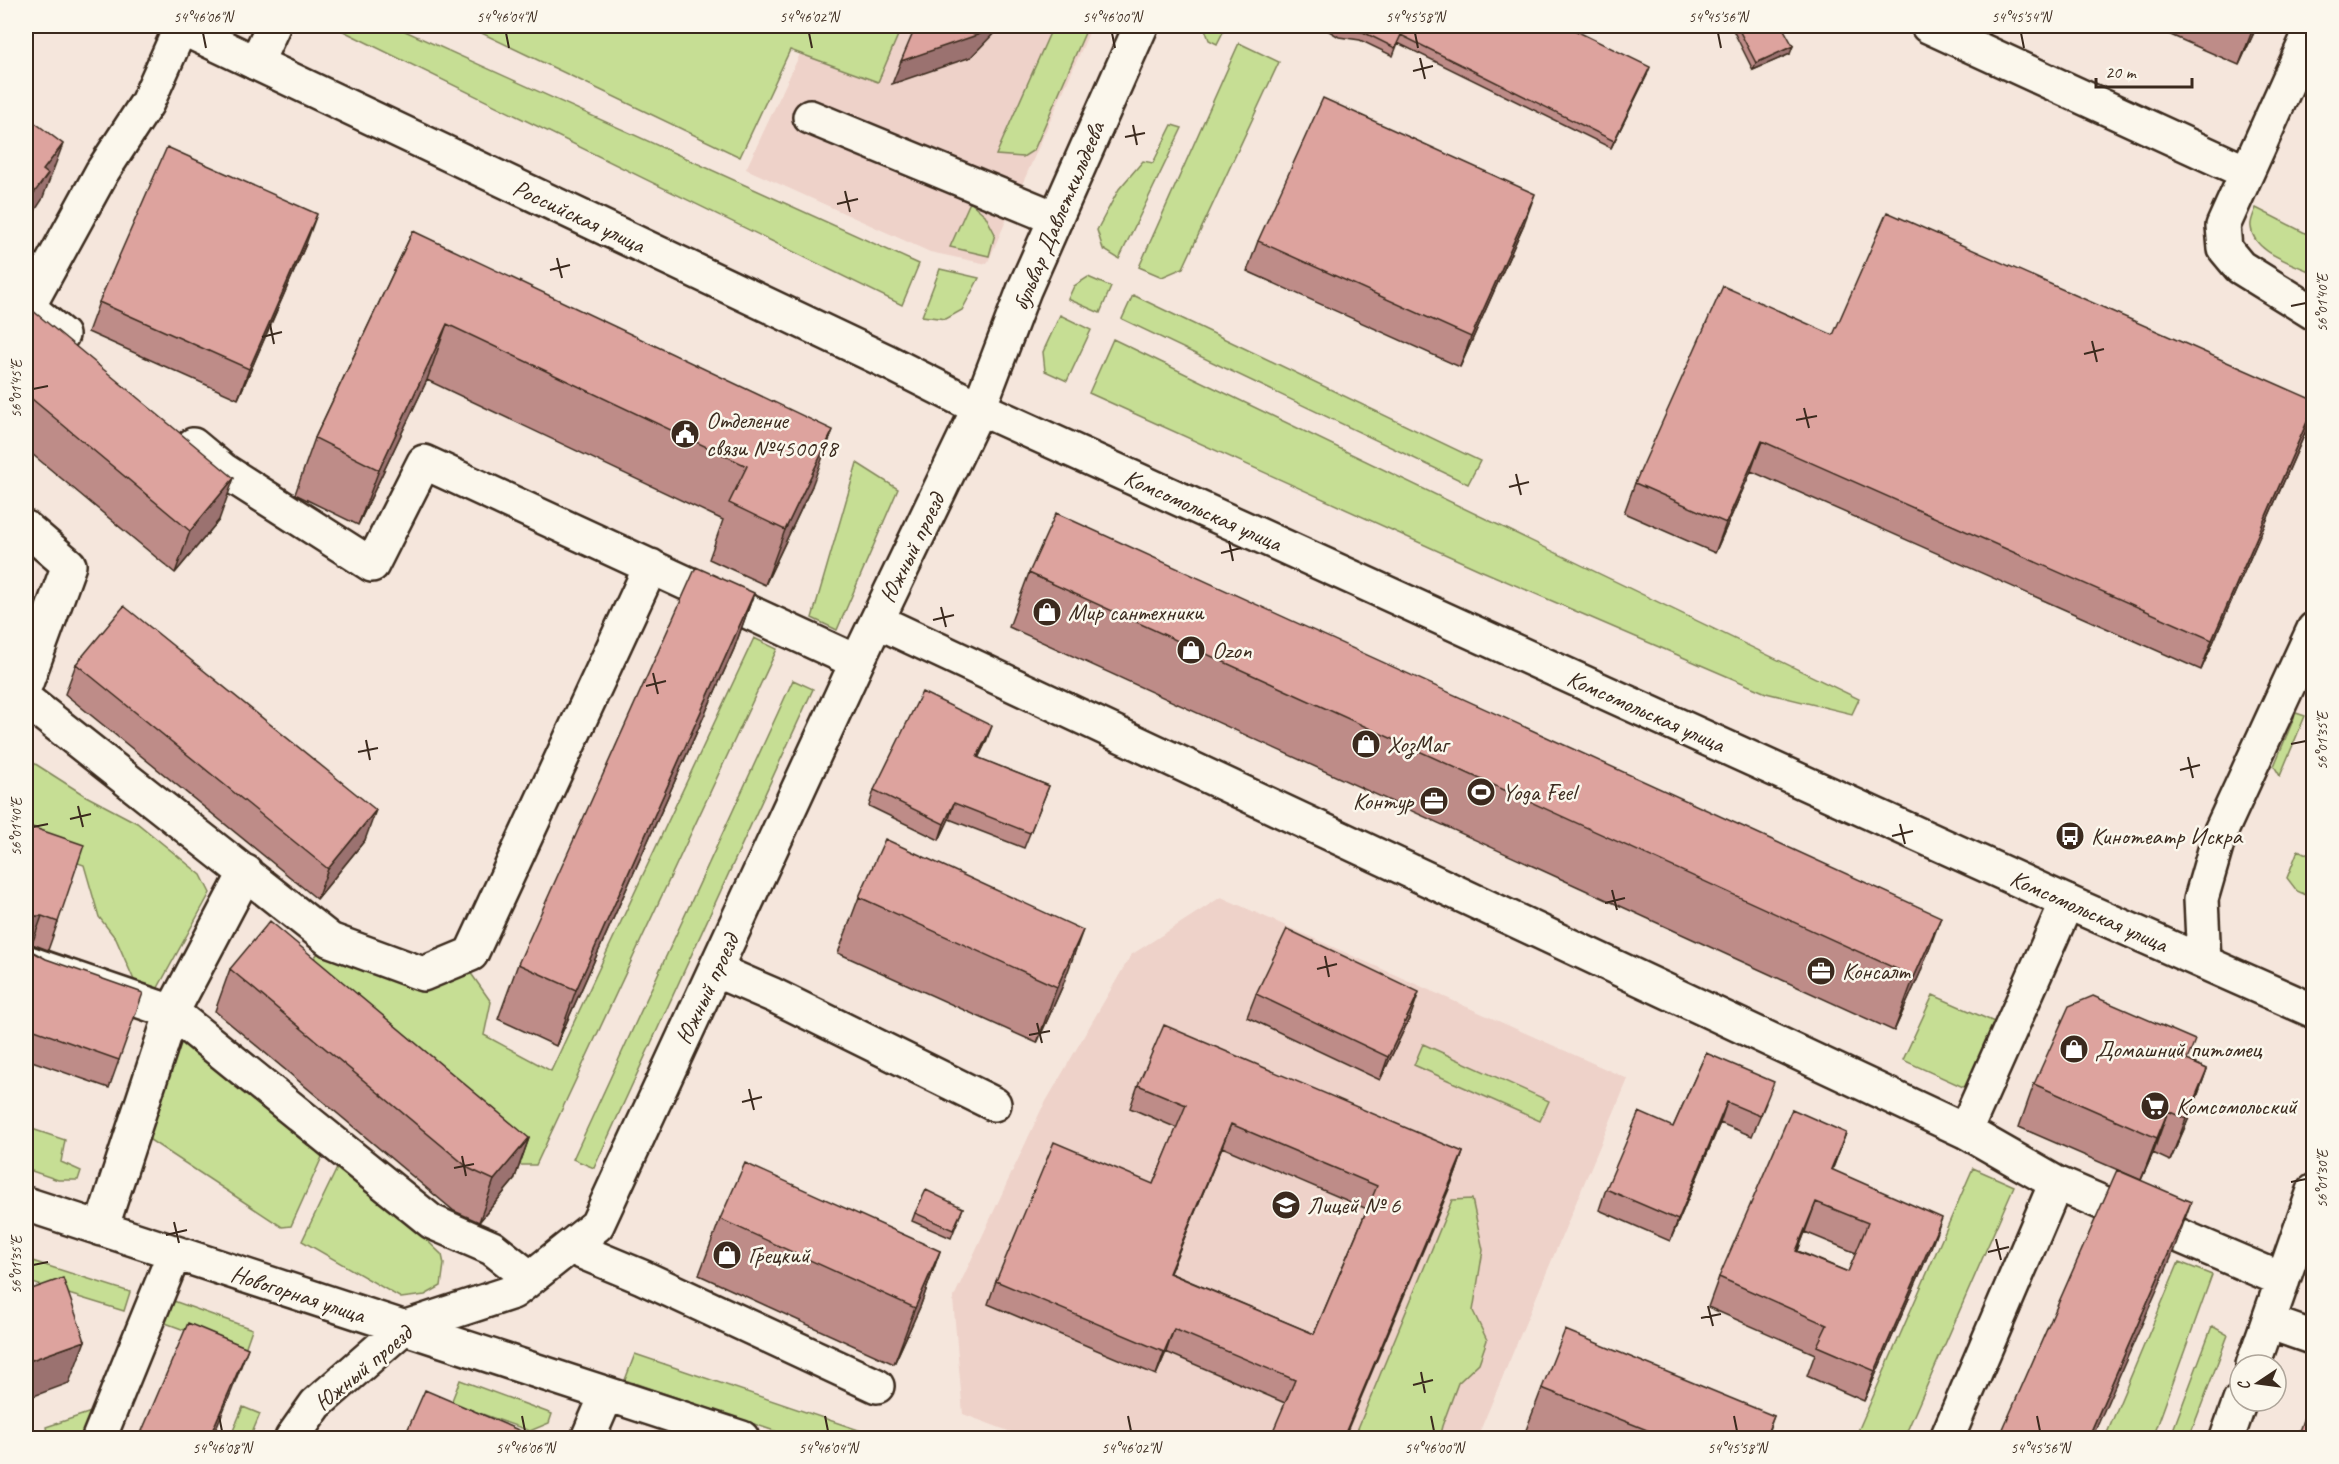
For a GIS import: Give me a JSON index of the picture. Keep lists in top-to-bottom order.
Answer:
{
  "streets": {
    "street": [
      "Российская улица",
      "бульвар Давлеткильдеева",
      "Комсомольская улица",
      "Южный проезд",
      "Новогорная улица"
    ]
  },
  "crossings": [
    ["Российская улица", "бульвар Давлеткильдеева"],
    ["Российская улица", "Комсомольская улица"],
    ["Российская улица", "Южный проезд"],
    ["бульвар Давлеткильдеева", "Комсомольская улица"],
    ["бульвар Давлеткильдеева", "Южный проезд"],
    ["Комсомольская улица", "Южный проезд"],
    ["Южный проезд", "Новогорная улица"]
  ],
  "places": {
    "public building": ["Отделение связи №450098"],
    "shop": [
      "Мир сантехники",
      "Ozon",
      "ХозМаг",
      "Домашний питомец",
      "Грецкий"
    ],
    "sports": ["Yoga Feel"],
    "office": ["Контур", "Консалт"],
    "bus stop": ["Кинотеатр Искра"],
    "supermarket": ["Комсомольский"],
    "school or university": ["Лицей № 6"]
  },
  "scale_bar": "20 m",
  "north": "left",
  "coordinates": [
    "54°46'06\"N",
    "54°46'04\"N",
    "54°46'02\"N",
    "54°46'00\"N",
    "54°45'58\"N",
    "54°45'56\"N",
    "54°45'54\"N",
    "56°01'40\"E",
    "56°01'45\"E",
    "56°01'35\"E",
    "56°01'30\"E",
    "54°46'08\"N"
  ]
}
